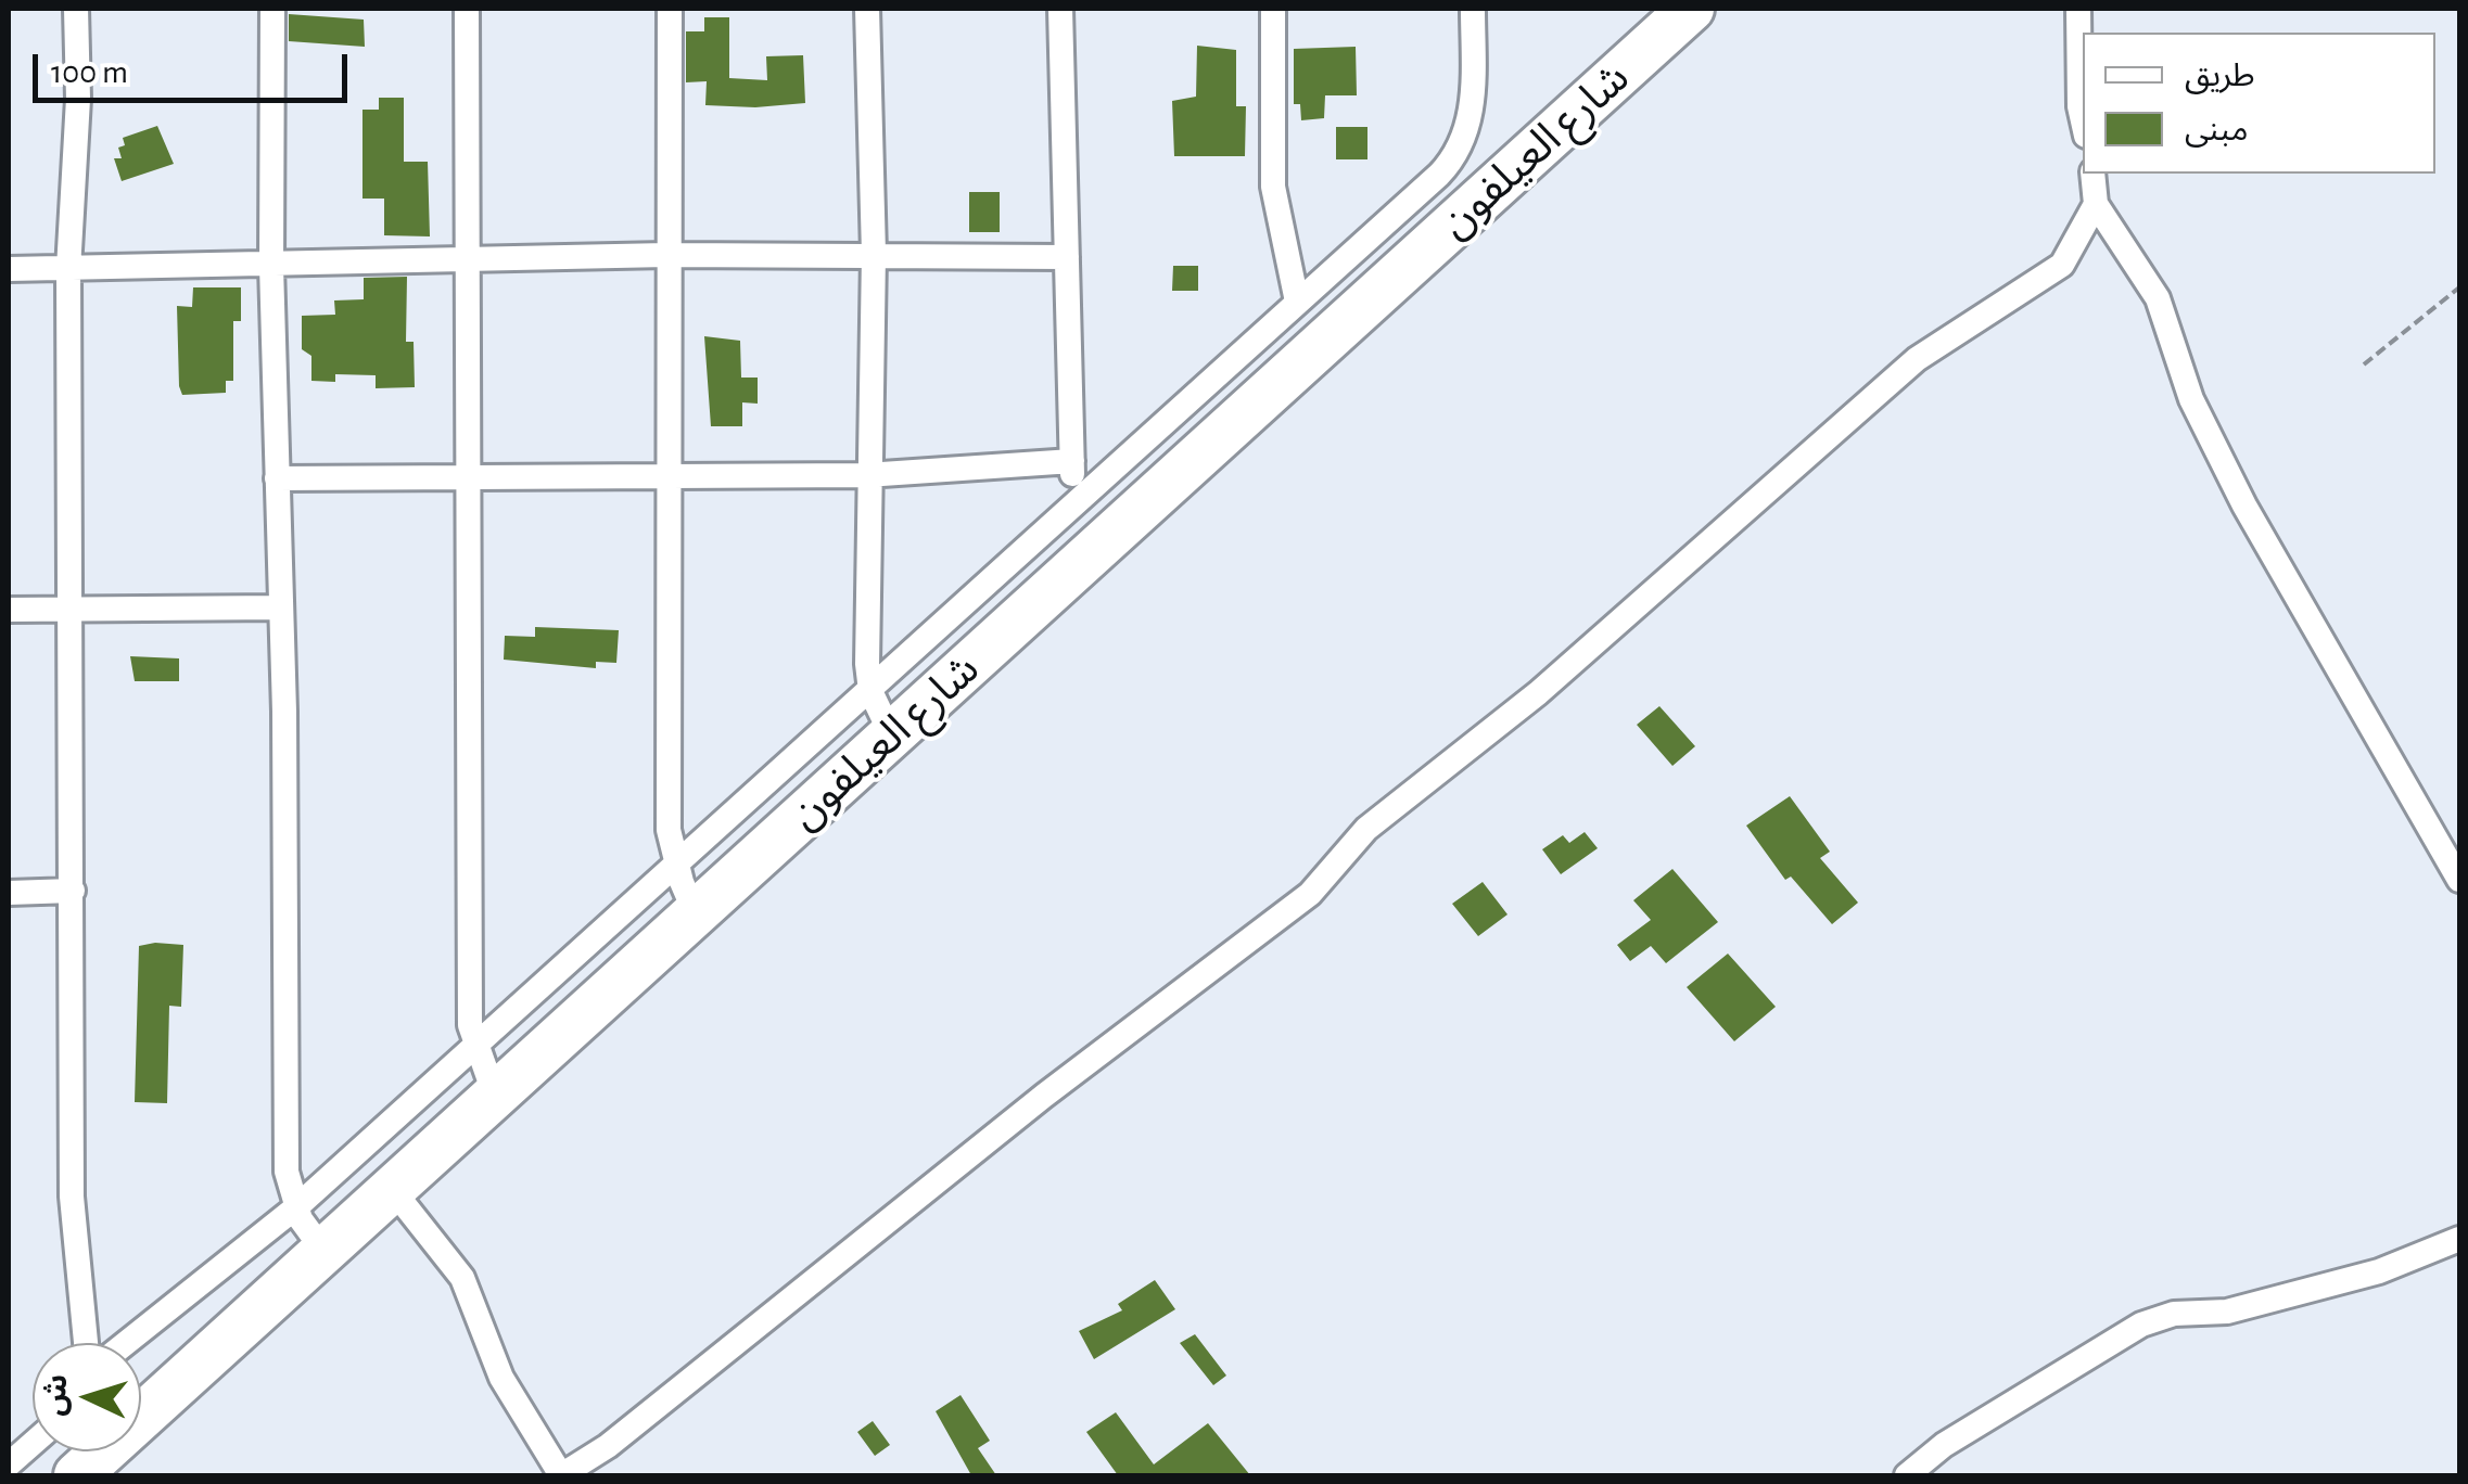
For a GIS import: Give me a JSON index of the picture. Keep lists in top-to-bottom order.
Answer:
{
  "streets": {
    "highway": ["شارع العيلفون"]
  },
  "legend": ["طريق", "مبنى"],
  "scale_bar": "100 m",
  "north": "left"
}
